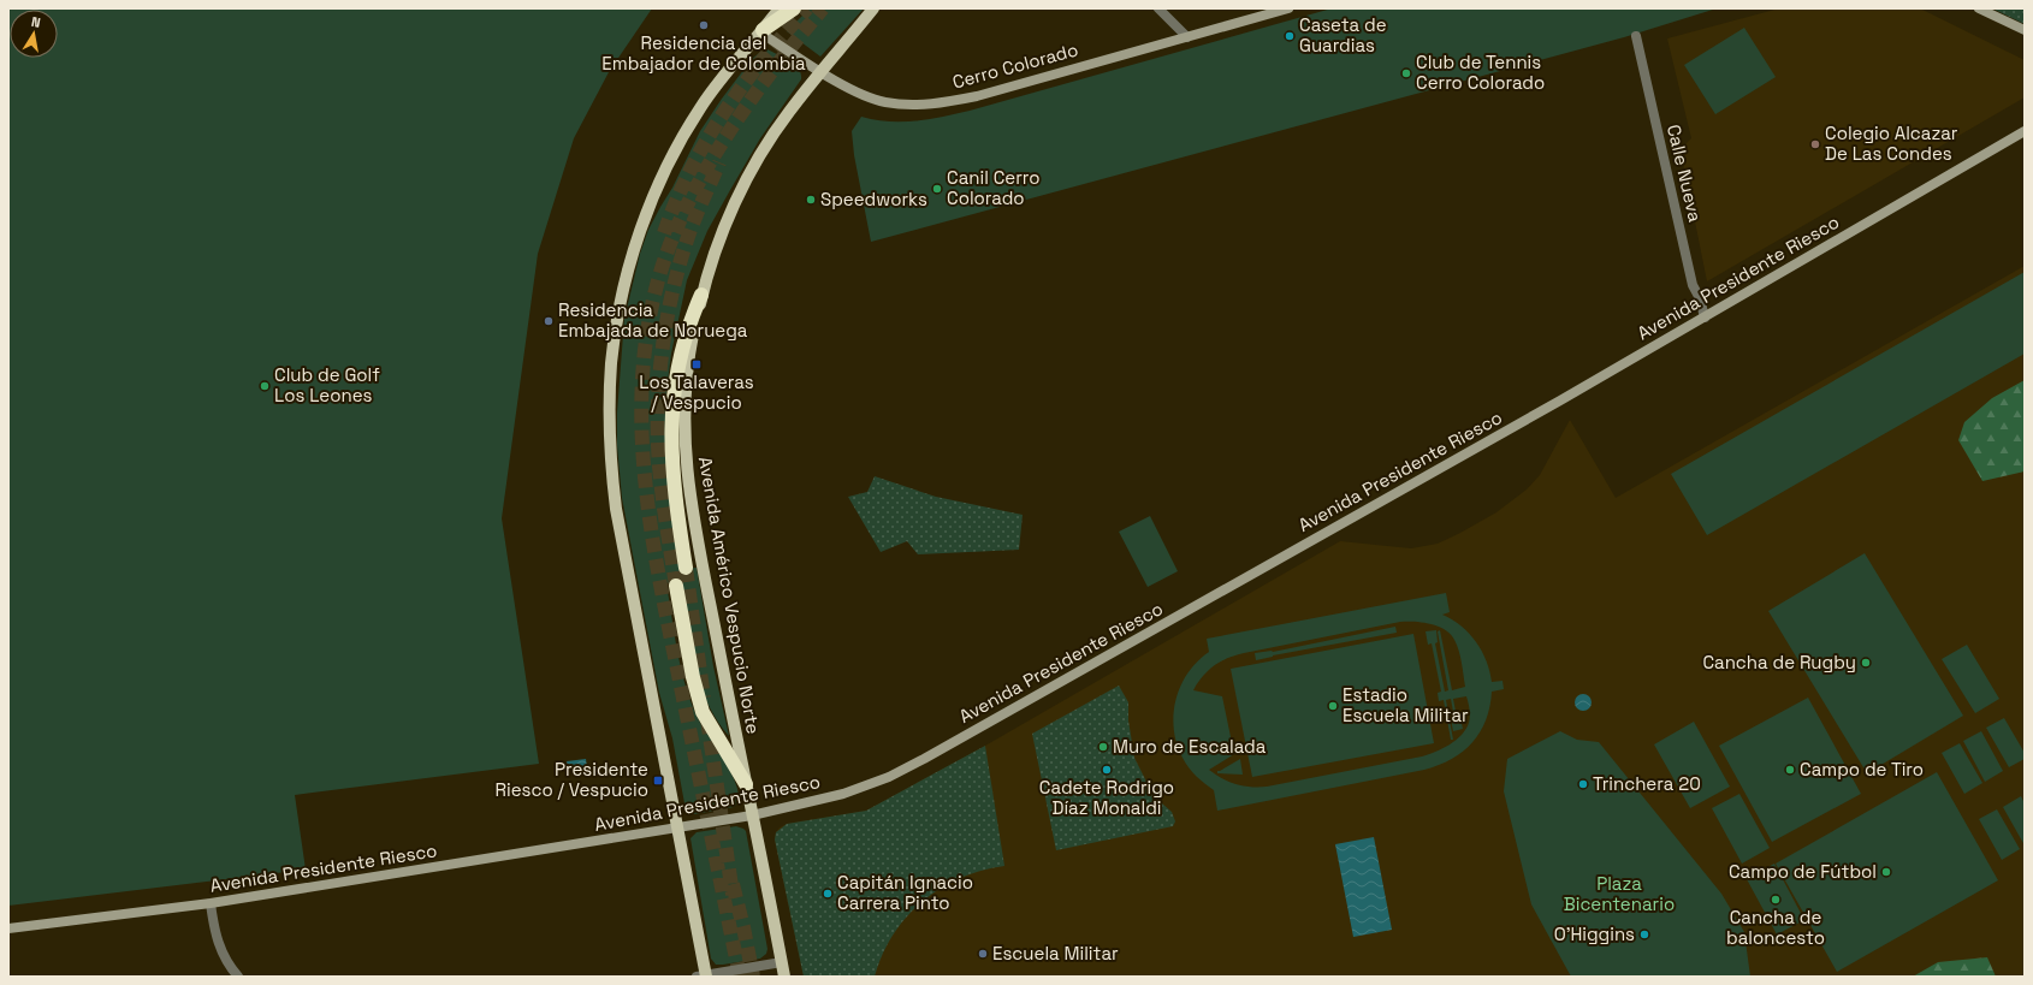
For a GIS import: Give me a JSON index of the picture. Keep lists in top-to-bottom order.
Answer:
{
  "streets": {
    "main road": ["Cerro Colorado", "Avenida Presidente Riesco", "Avenida Américo Vespucio Norte"],
    "street": ["Calle Nueva"]
  },
  "crossings": [
    ["Cerro Colorado", "Avenida Américo Vespucio Norte"],
    ["Calle Nueva", "Avenida Presidente Riesco"],
    ["Avenida Presidente Riesco", "Avenida Américo Vespucio Norte"]
  ],
  "parks": ["Plaza Bicentenario"],
  "places": {
    "other": [
      "Residencia del Embajador de Colombia",
      "Caseta de Guardias",
      "Club de Tennis Cerro Colorado",
      "Colegio Alcazar De Las Condes",
      "Canil Cerro Colorado",
      "Speedworks",
      "Residencia Embajada de Noruega",
      "Club de Golf Los Leones",
      "Cancha de Rugby",
      "Estadio Escuela Militar",
      "Muro de Escalada",
      "Cadete Rodrigo Díaz Monaldi",
      "Campo de Tiro",
      "Trinchera 20",
      "Campo de Fútbol",
      "Capitán Ignacio Carrera Pinto",
      "Cancha de baloncesto",
      "O'Higgins",
      "Escuela Militar"
    ],
    "transit": ["Los Talaveras / Vespucio", "Presidente Riesco / Vespucio"]
  },
  "north": "top"
}
